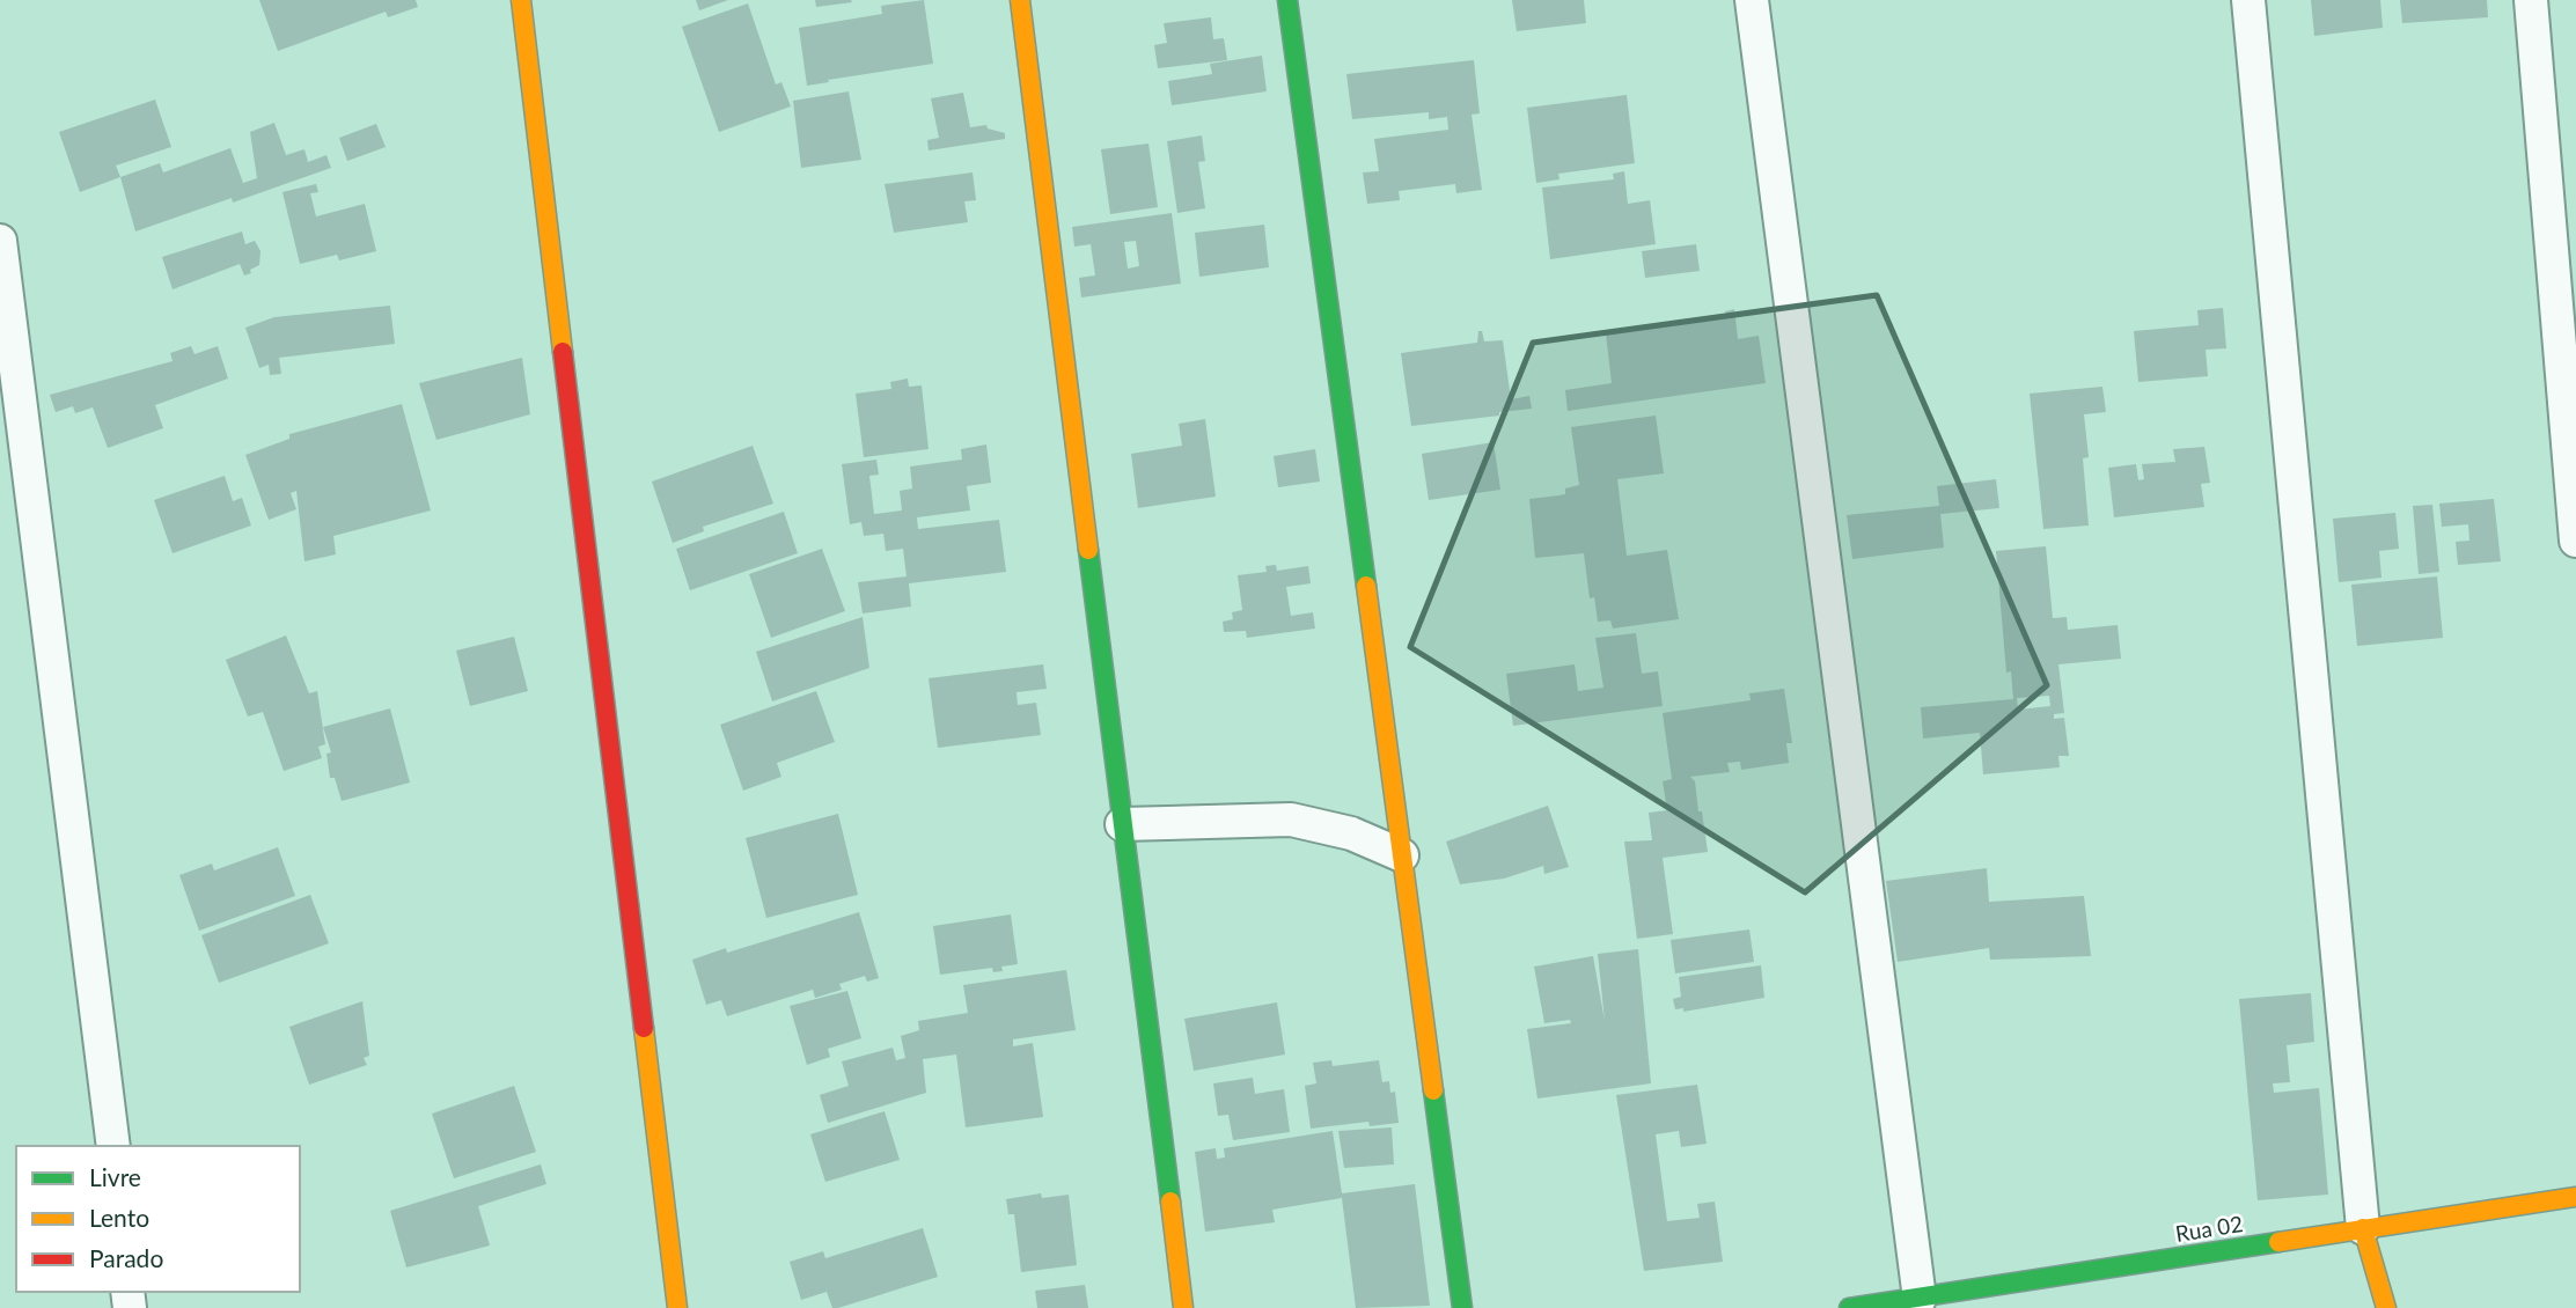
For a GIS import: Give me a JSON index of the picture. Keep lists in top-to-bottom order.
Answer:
{
  "streets": {
    "street": ["Rua 02"]
  },
  "legend": ["Livre", "Lento", "Parado"]
}
